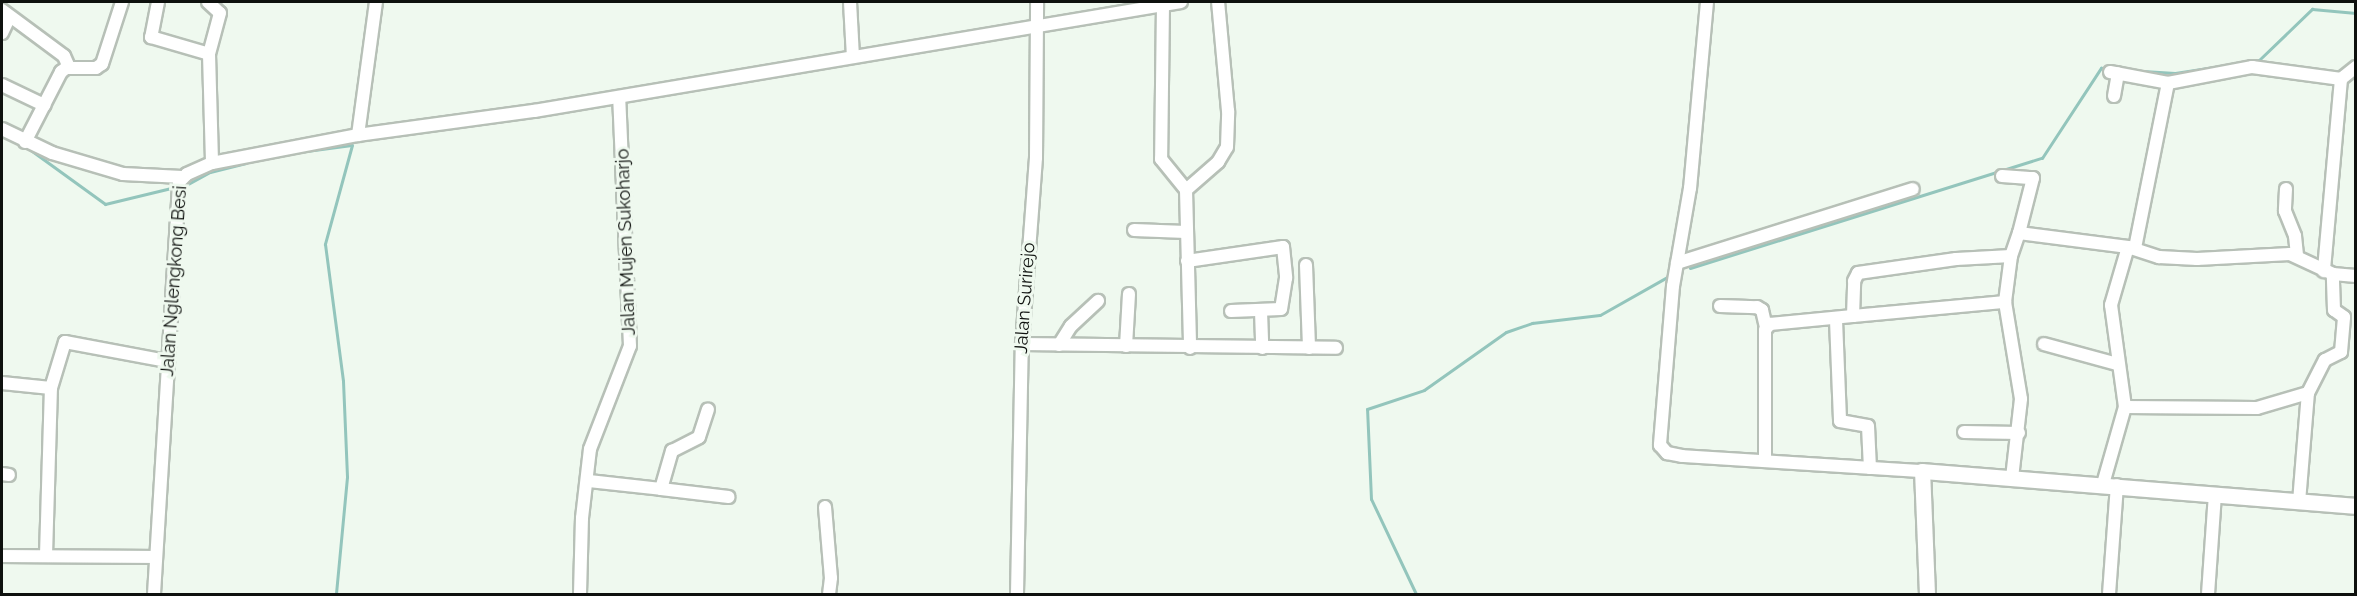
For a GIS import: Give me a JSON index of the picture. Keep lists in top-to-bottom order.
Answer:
{
  "streets": {
    "street": ["Jalan Mujen Sukoharjo", "Jalan Nglengkong Besi", "Jalan Surirejo"]
  },
  "crossings": [
    ["Jalan Mujen Sukoharjo", "Jalan Nglengkong Besi"],
    ["Jalan Nglengkong Besi", "Jalan Surirejo"]
  ]
}
